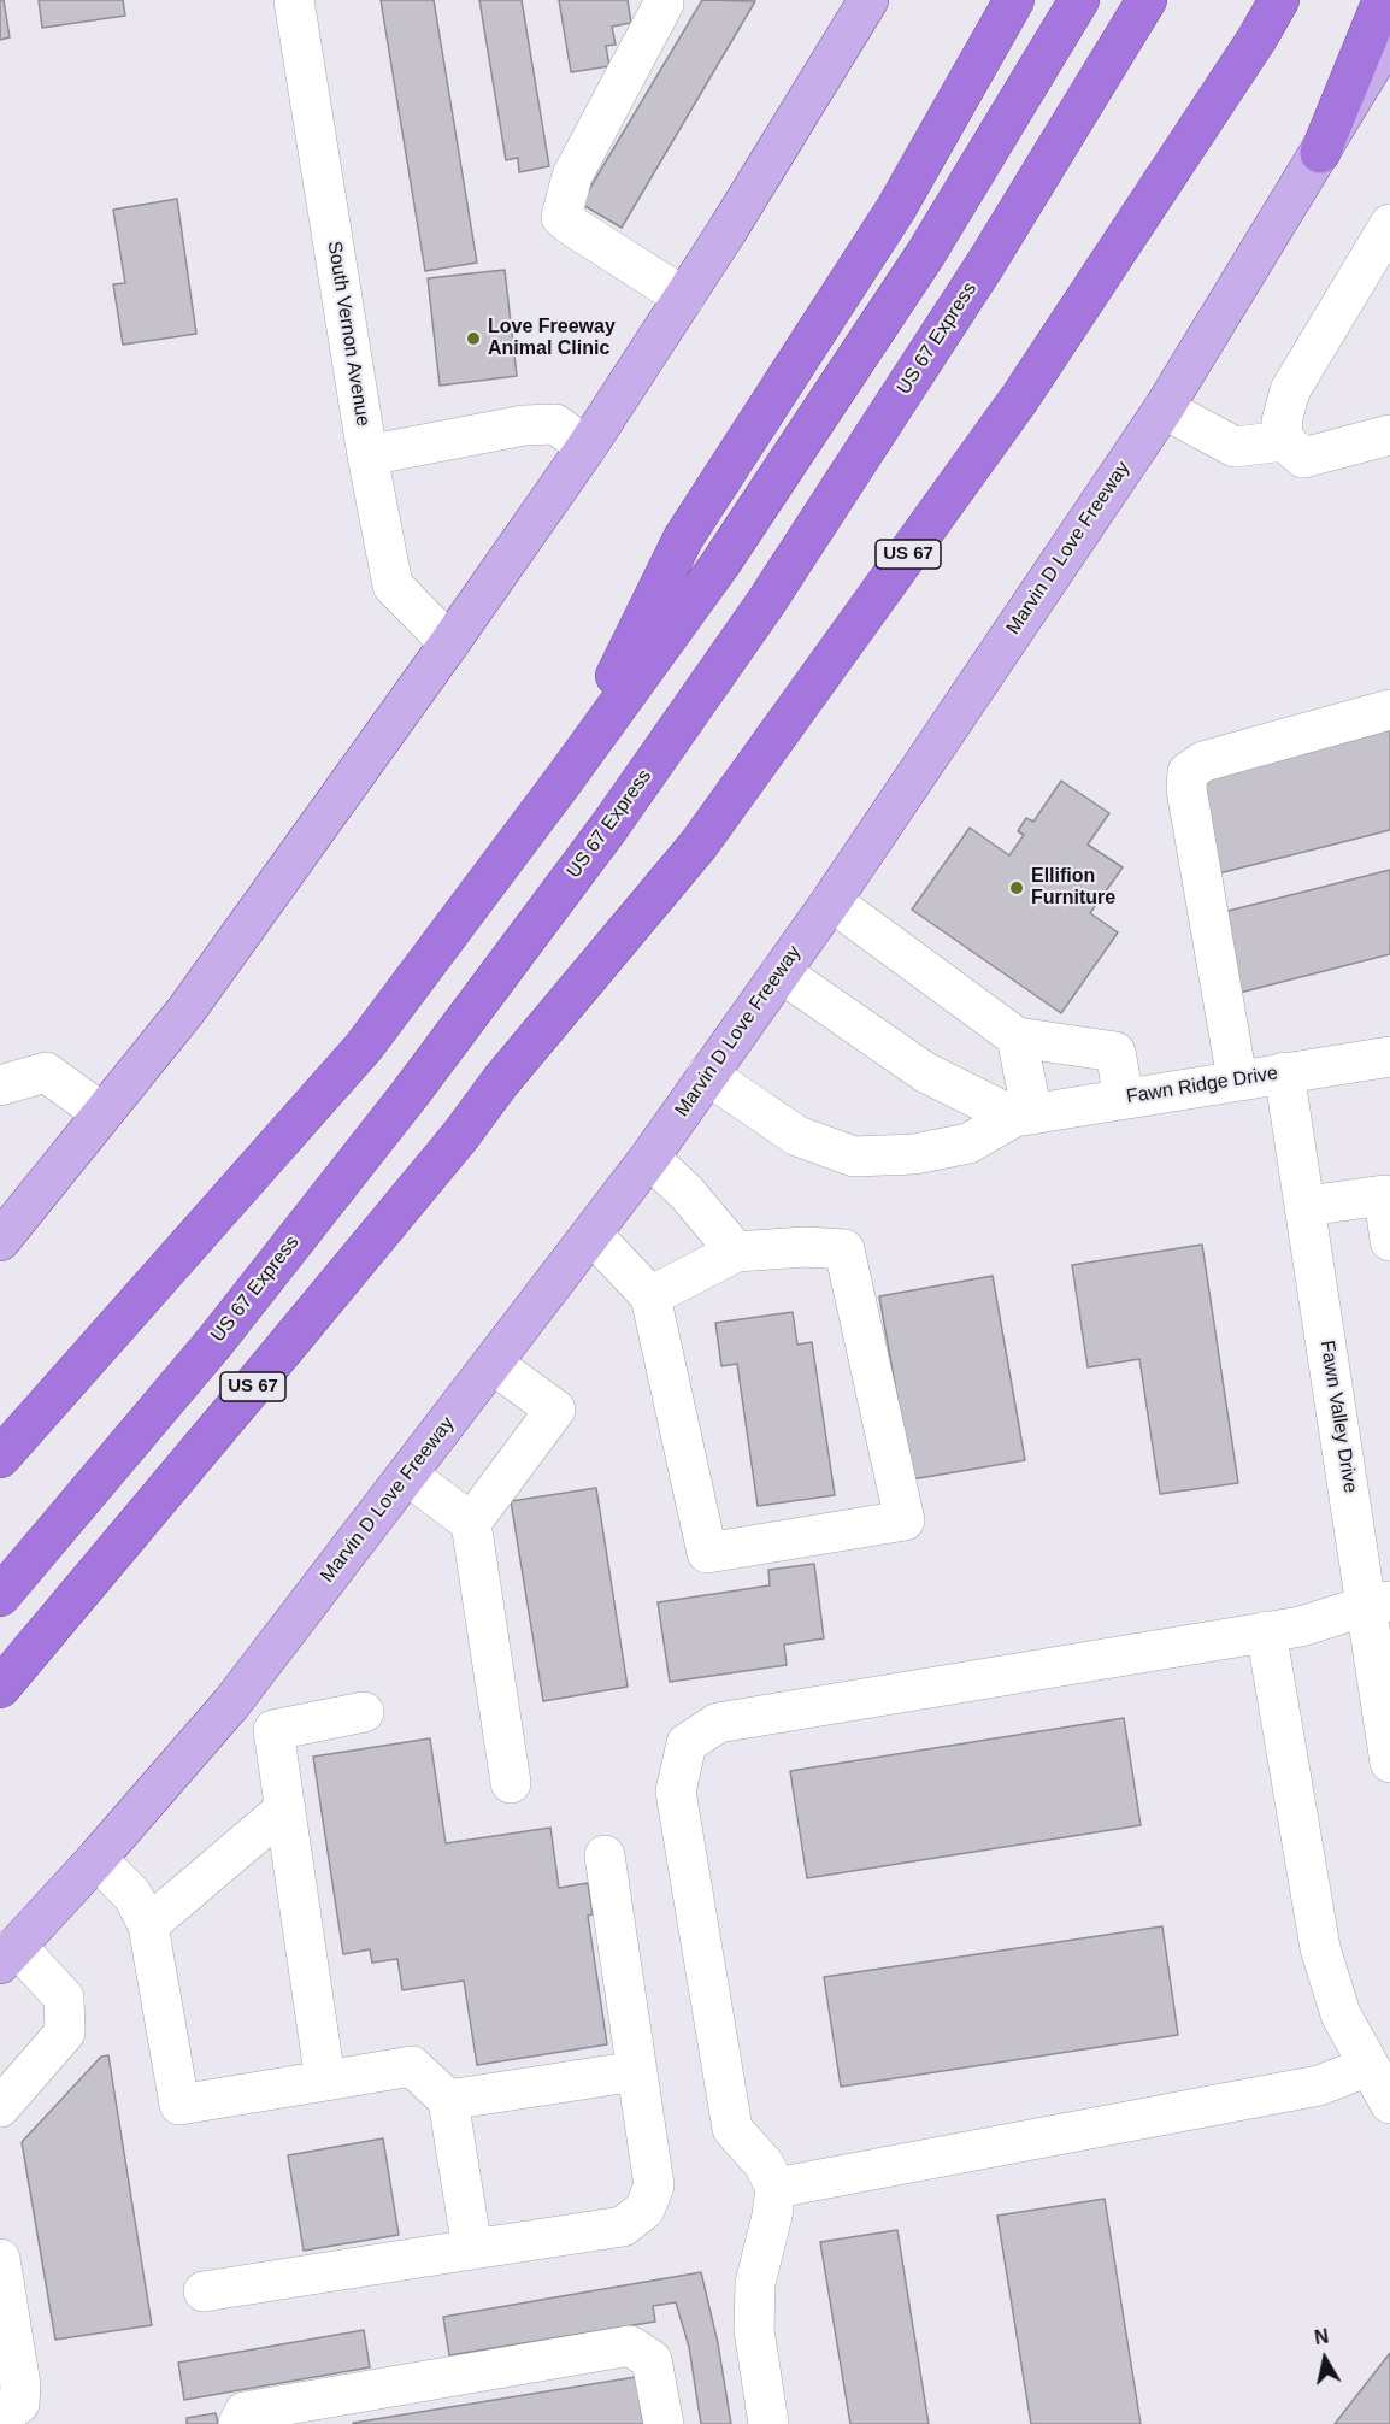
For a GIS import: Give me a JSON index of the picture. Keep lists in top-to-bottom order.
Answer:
{
  "streets": {
    "highway": ["US 67 Express", "US 67"],
    "main road": ["Marvin D Love Freeway"],
    "street": ["South Vernon Avenue", "Fawn Ridge Drive", "Fawn Valley Drive"]
  },
  "crossings": [
    ["Marvin D Love Freeway", "Fawn Ridge Drive"],
    ["Fawn Ridge Drive", "Fawn Valley Drive"]
  ],
  "places": ["Love Freeway Animal Clinic", "Ellifion Furniture"],
  "north": "top"
}
